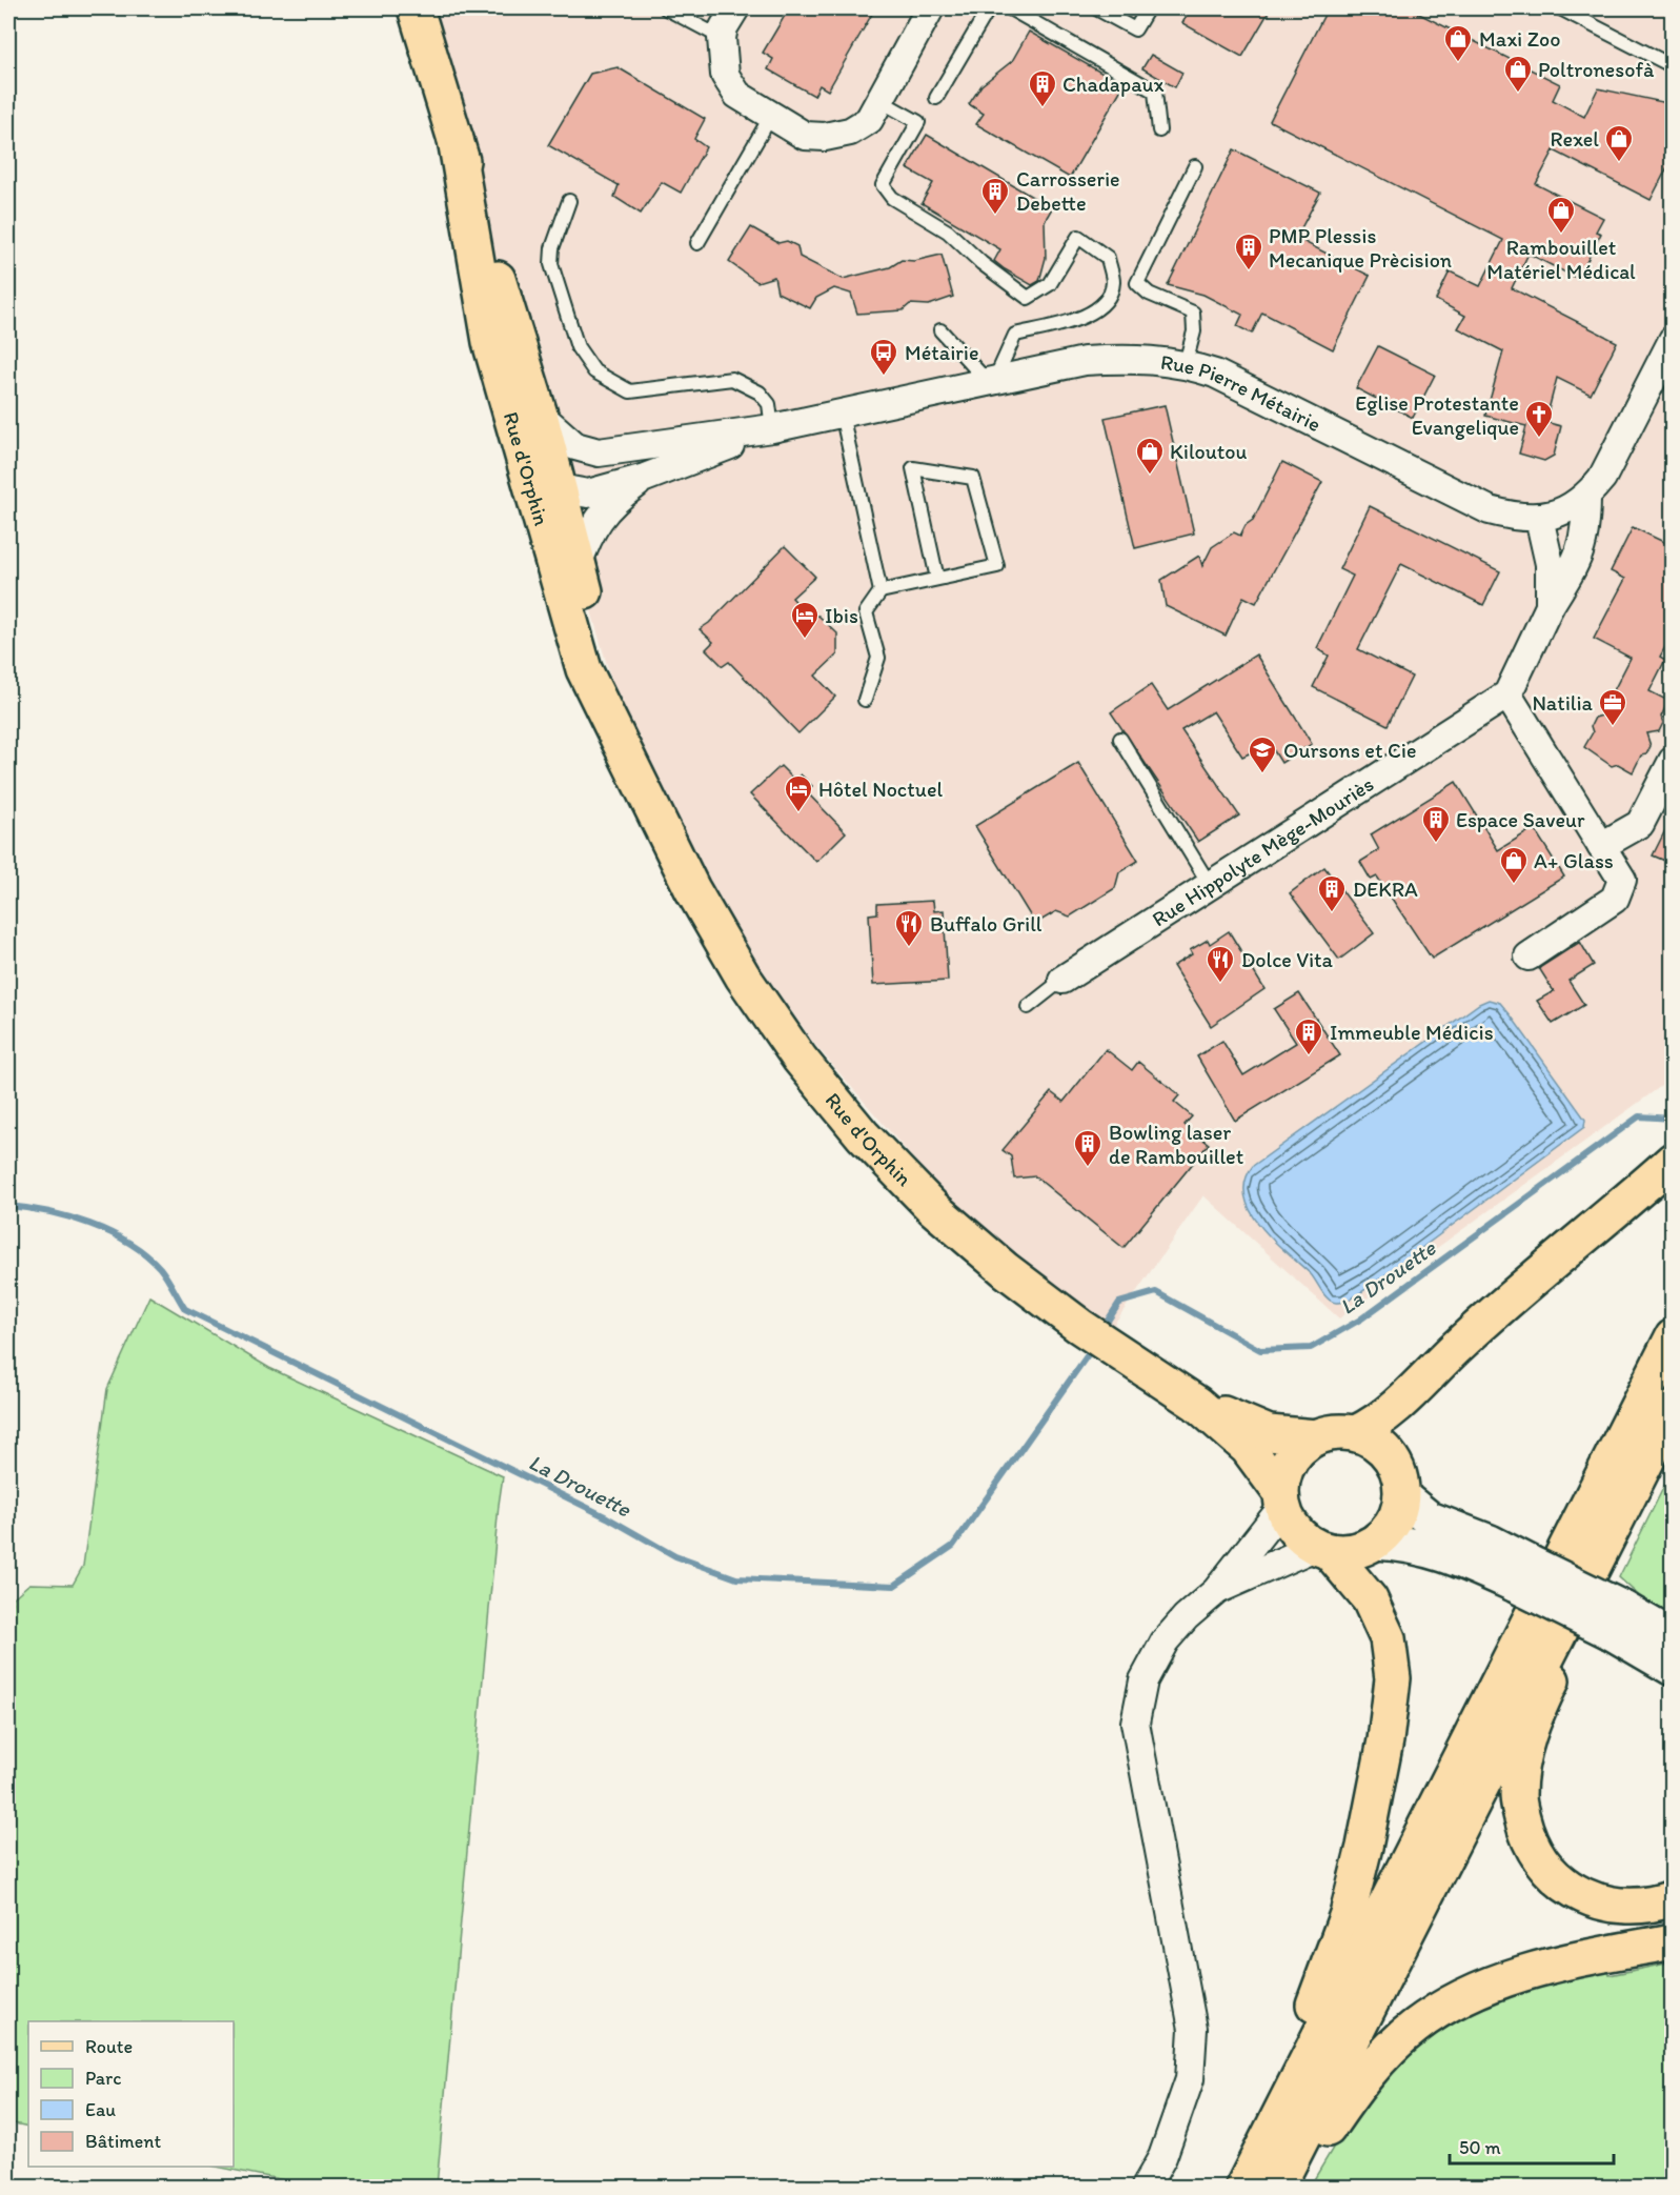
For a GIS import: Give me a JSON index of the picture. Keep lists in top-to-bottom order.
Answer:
{
  "streets": {
    "main road": ["Rue d'Orphin"],
    "street": ["Rue Pierre Métairie", "Rue Hippolyte Mège-Mouriès"]
  },
  "crossings": [
    ["Rue Pierre Métairie", "Rue d'Orphin"]
  ],
  "water": ["La Drouette"],
  "places": {
    "shop": [
      "Maxi Zoo",
      "Poltronesofà",
      "Rexel",
      "Rambouillet Matériel Médical",
      "Kiloutou",
      "A+ Glass"
    ],
    "building": [
      "Chadapaux",
      "Carrosserie Debette",
      "PMP Plessis Mecanique Prècision",
      "Espace Saveur",
      "DEKRA",
      "Immeuble Médicis",
      "Bowling laser de Rambouillet"
    ],
    "bus stop": ["Métairie"],
    "church": ["Eglise Protestante Evangelique"],
    "hotel": ["Ibis", "Hôtel Noctuel"],
    "office": ["Natilia"],
    "school or university": ["Oursons et Cie"],
    "restaurant": ["Buffalo Grill", "Dolce Vita"]
  },
  "legend": [
    "Route",
    "Parc",
    "Eau",
    "Bâtiment"
  ],
  "scale_bar": "50 m"
}
